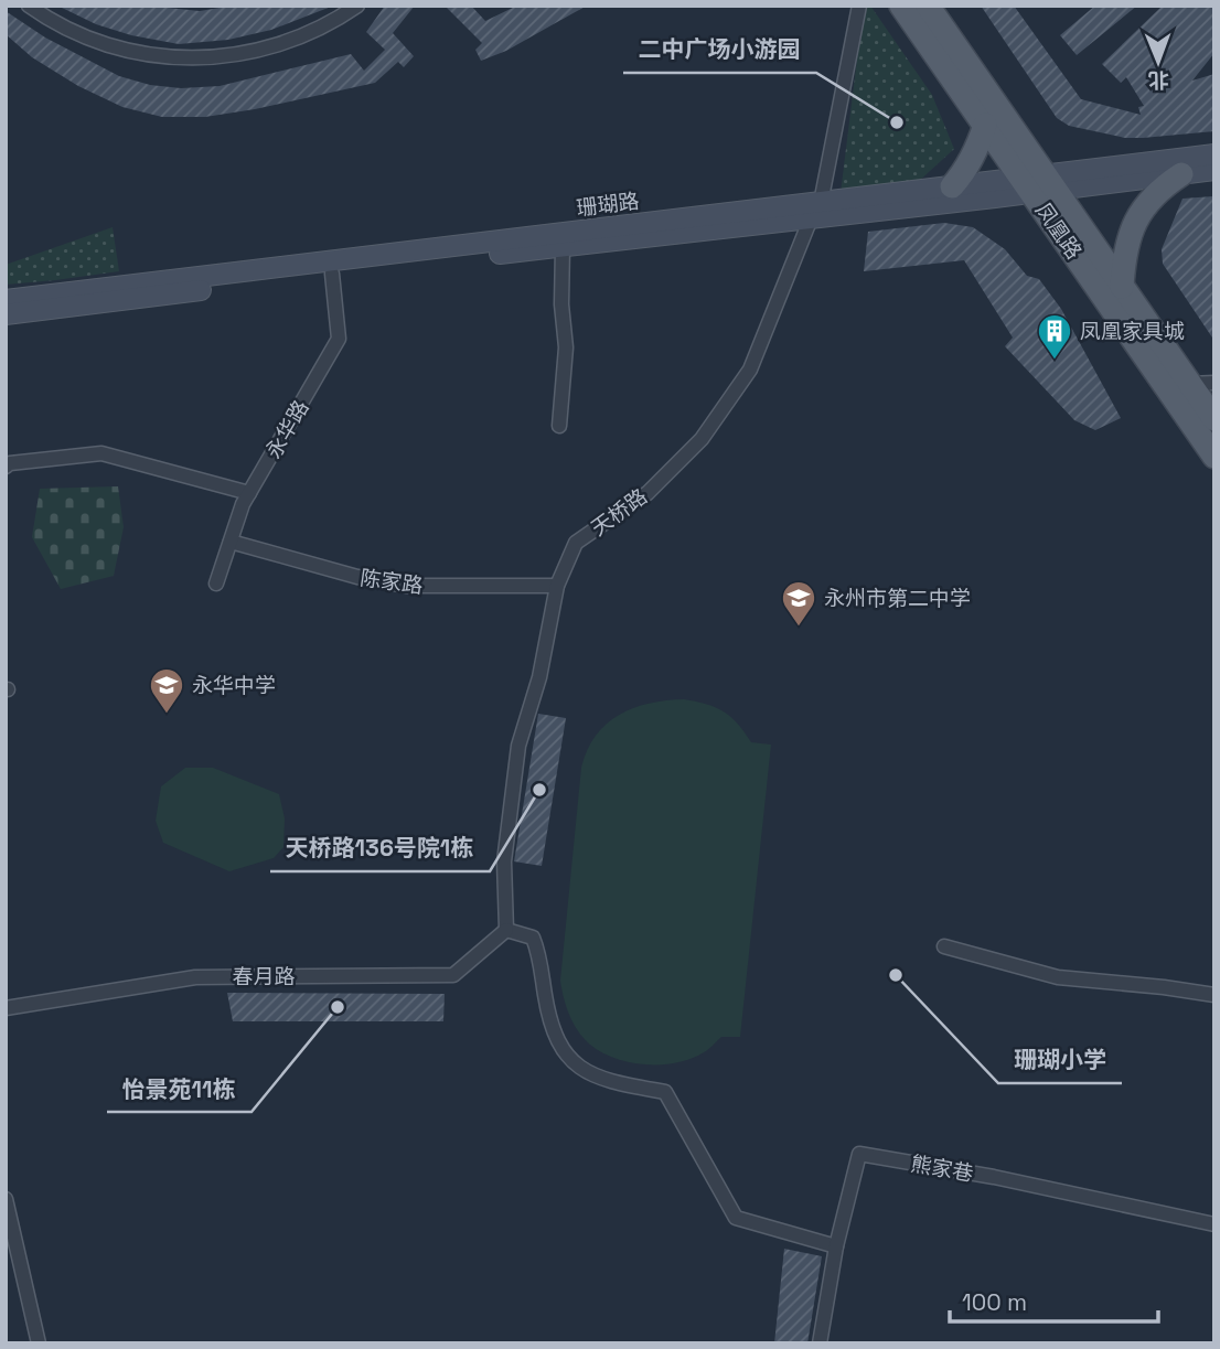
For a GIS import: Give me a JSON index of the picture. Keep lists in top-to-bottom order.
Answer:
{
  "streets": {
    "main road": ["珊瑚路", "凤凰路"],
    "street": [
      "永华路",
      "天桥路",
      "陈家路",
      "春月路",
      "熊家巷"
    ]
  },
  "crossings": [
    ["珊瑚路", "凤凰路"],
    ["珊瑚路", "永华路"],
    ["珊瑚路", "天桥路"],
    ["永华路", "陈家路"],
    ["天桥路", "陈家路"],
    ["天桥路", "春月路"]
  ],
  "places": {
    "other": [
      "二中广场小游园",
      "天桥路136号院1栋",
      "珊瑚小学",
      "怡景苑11栋"
    ],
    "building": ["凤凰家具城"],
    "school or university": ["永州市第二中学", "永华中学"]
  },
  "scale_bar": "100 m",
  "north": "bottom"
}
